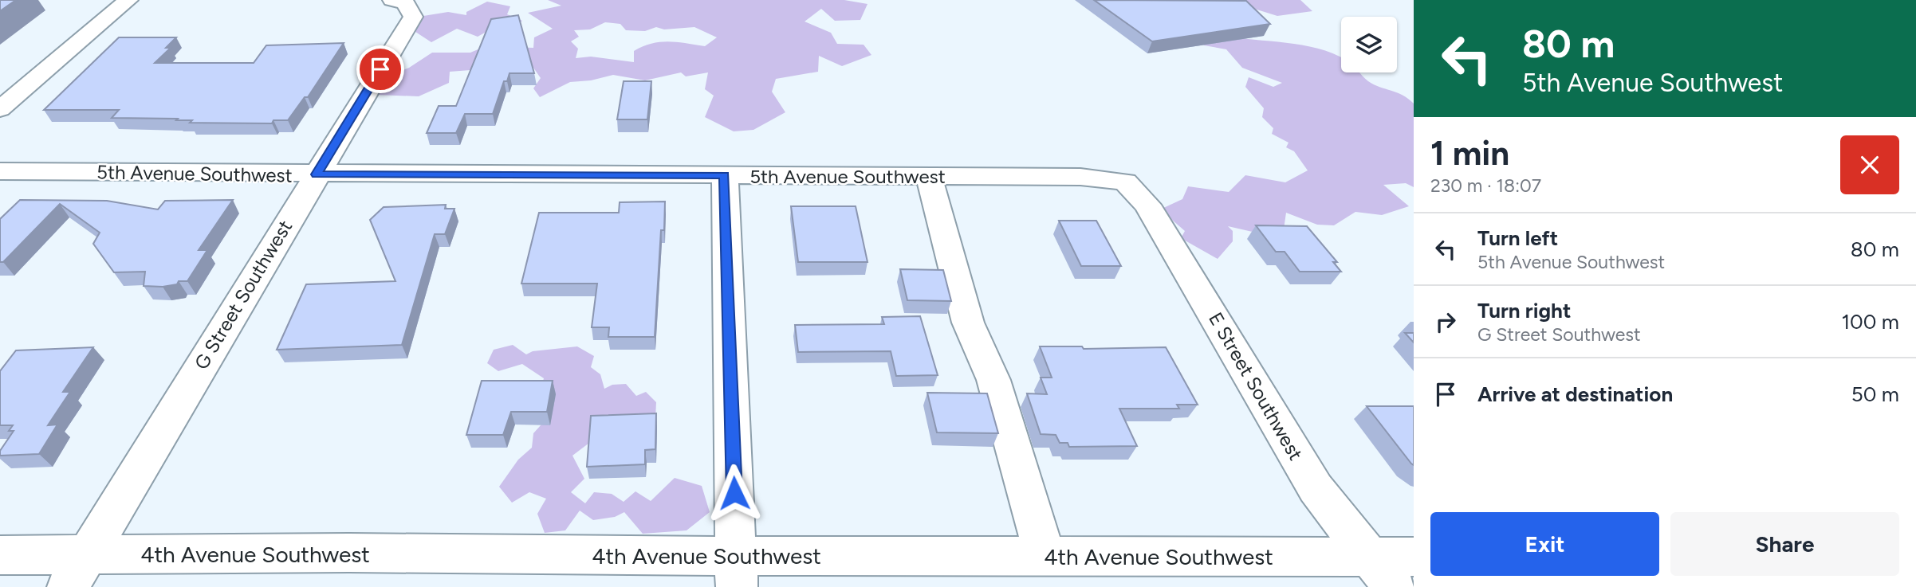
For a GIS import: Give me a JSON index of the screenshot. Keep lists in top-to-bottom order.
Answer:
{
  "streets": {
    "street": [
      "5th Avenue Southwest",
      "G Street Southwest",
      "E Street Southwest",
      "4th Avenue Southwest"
    ]
  },
  "crossings": [
    ["5th Avenue Southwest", "G Street Southwest"],
    ["5th Avenue Southwest", "E Street Southwest"],
    ["G Street Southwest", "4th Avenue Southwest"],
    ["E Street Southwest", "4th Avenue Southwest"]
  ],
  "page": {
    "turn": ["80 m", "5th Avenue Southwest"],
    "heading": ["1 min", "230 m · 18:07"],
    "list": [
      {
        "name": "Turn left",
        "note": "5th Avenue Southwest",
        "value": "80 m"
      },
      {
        "name": "Turn right",
        "note": "G Street Southwest",
        "value": "100 m"
      },
      {
        "name": "Arrive at destination",
        "value": "50 m"
      }
    ],
    "buttons": ["Exit", "Share"]
  }
}
